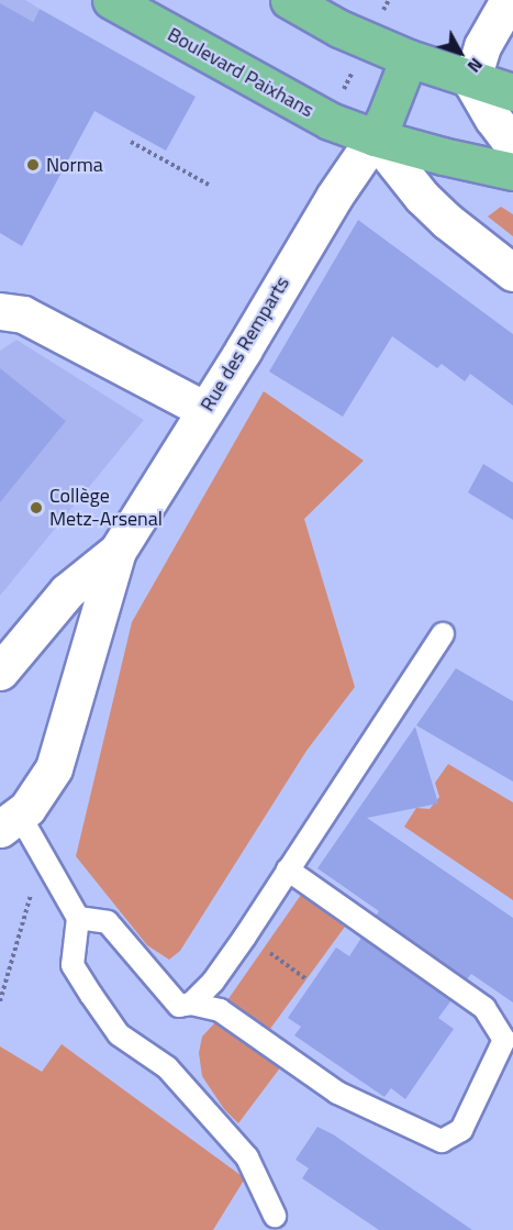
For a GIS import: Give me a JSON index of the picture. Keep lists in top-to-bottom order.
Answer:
{
  "streets": {
    "main road": ["Boulevard Paixhans"],
    "street": ["Rue des Remparts"]
  },
  "crossings": [
    ["Boulevard Paixhans", "Rue des Remparts"]
  ],
  "places": ["Norma", "Collège Metz-Arsenal"],
  "north": "bottom right"
}
